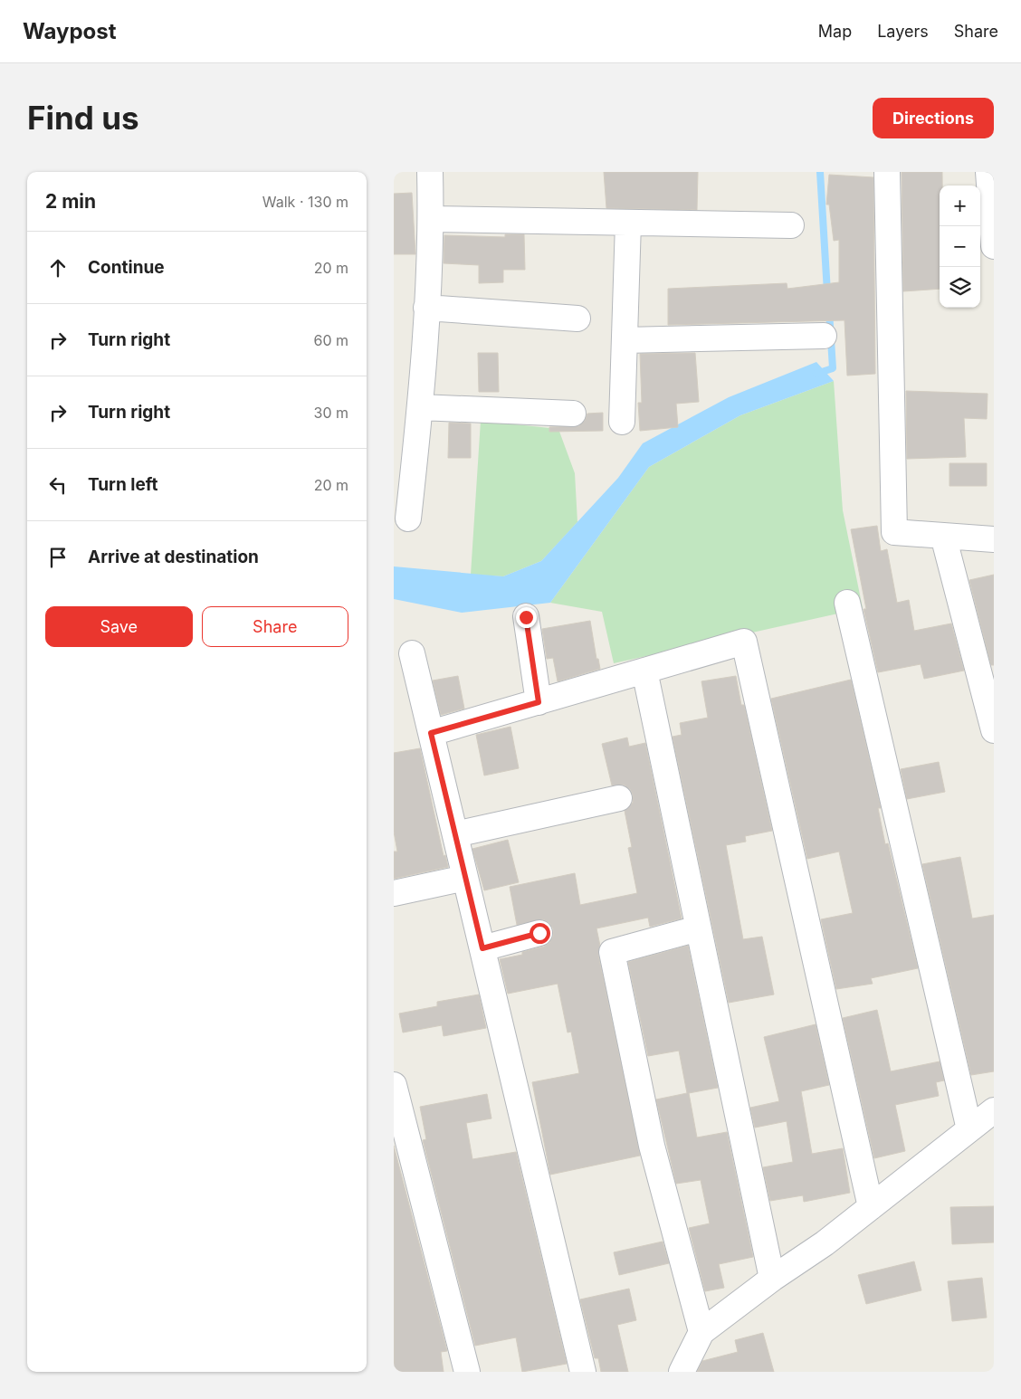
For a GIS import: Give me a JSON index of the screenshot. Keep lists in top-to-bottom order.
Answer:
{
  "page": {
    "header": "Waypost",
    "nav": ["Map", "Layers", "Share"],
    "buttons": [
      "Directions",
      ["Save", "Share"]
    ],
    "title": "Find us",
    "heading": ["2 min", "Walk · 130 m"],
    "map_buttons": ["+", "−"],
    "list": [
      ["Continue", "20 m"],
      ["Turn right", "60 m"],
      ["Turn right", "30 m"],
      ["Turn left", "20 m"],
      "Arrive at destination"
    ]
  }
}
